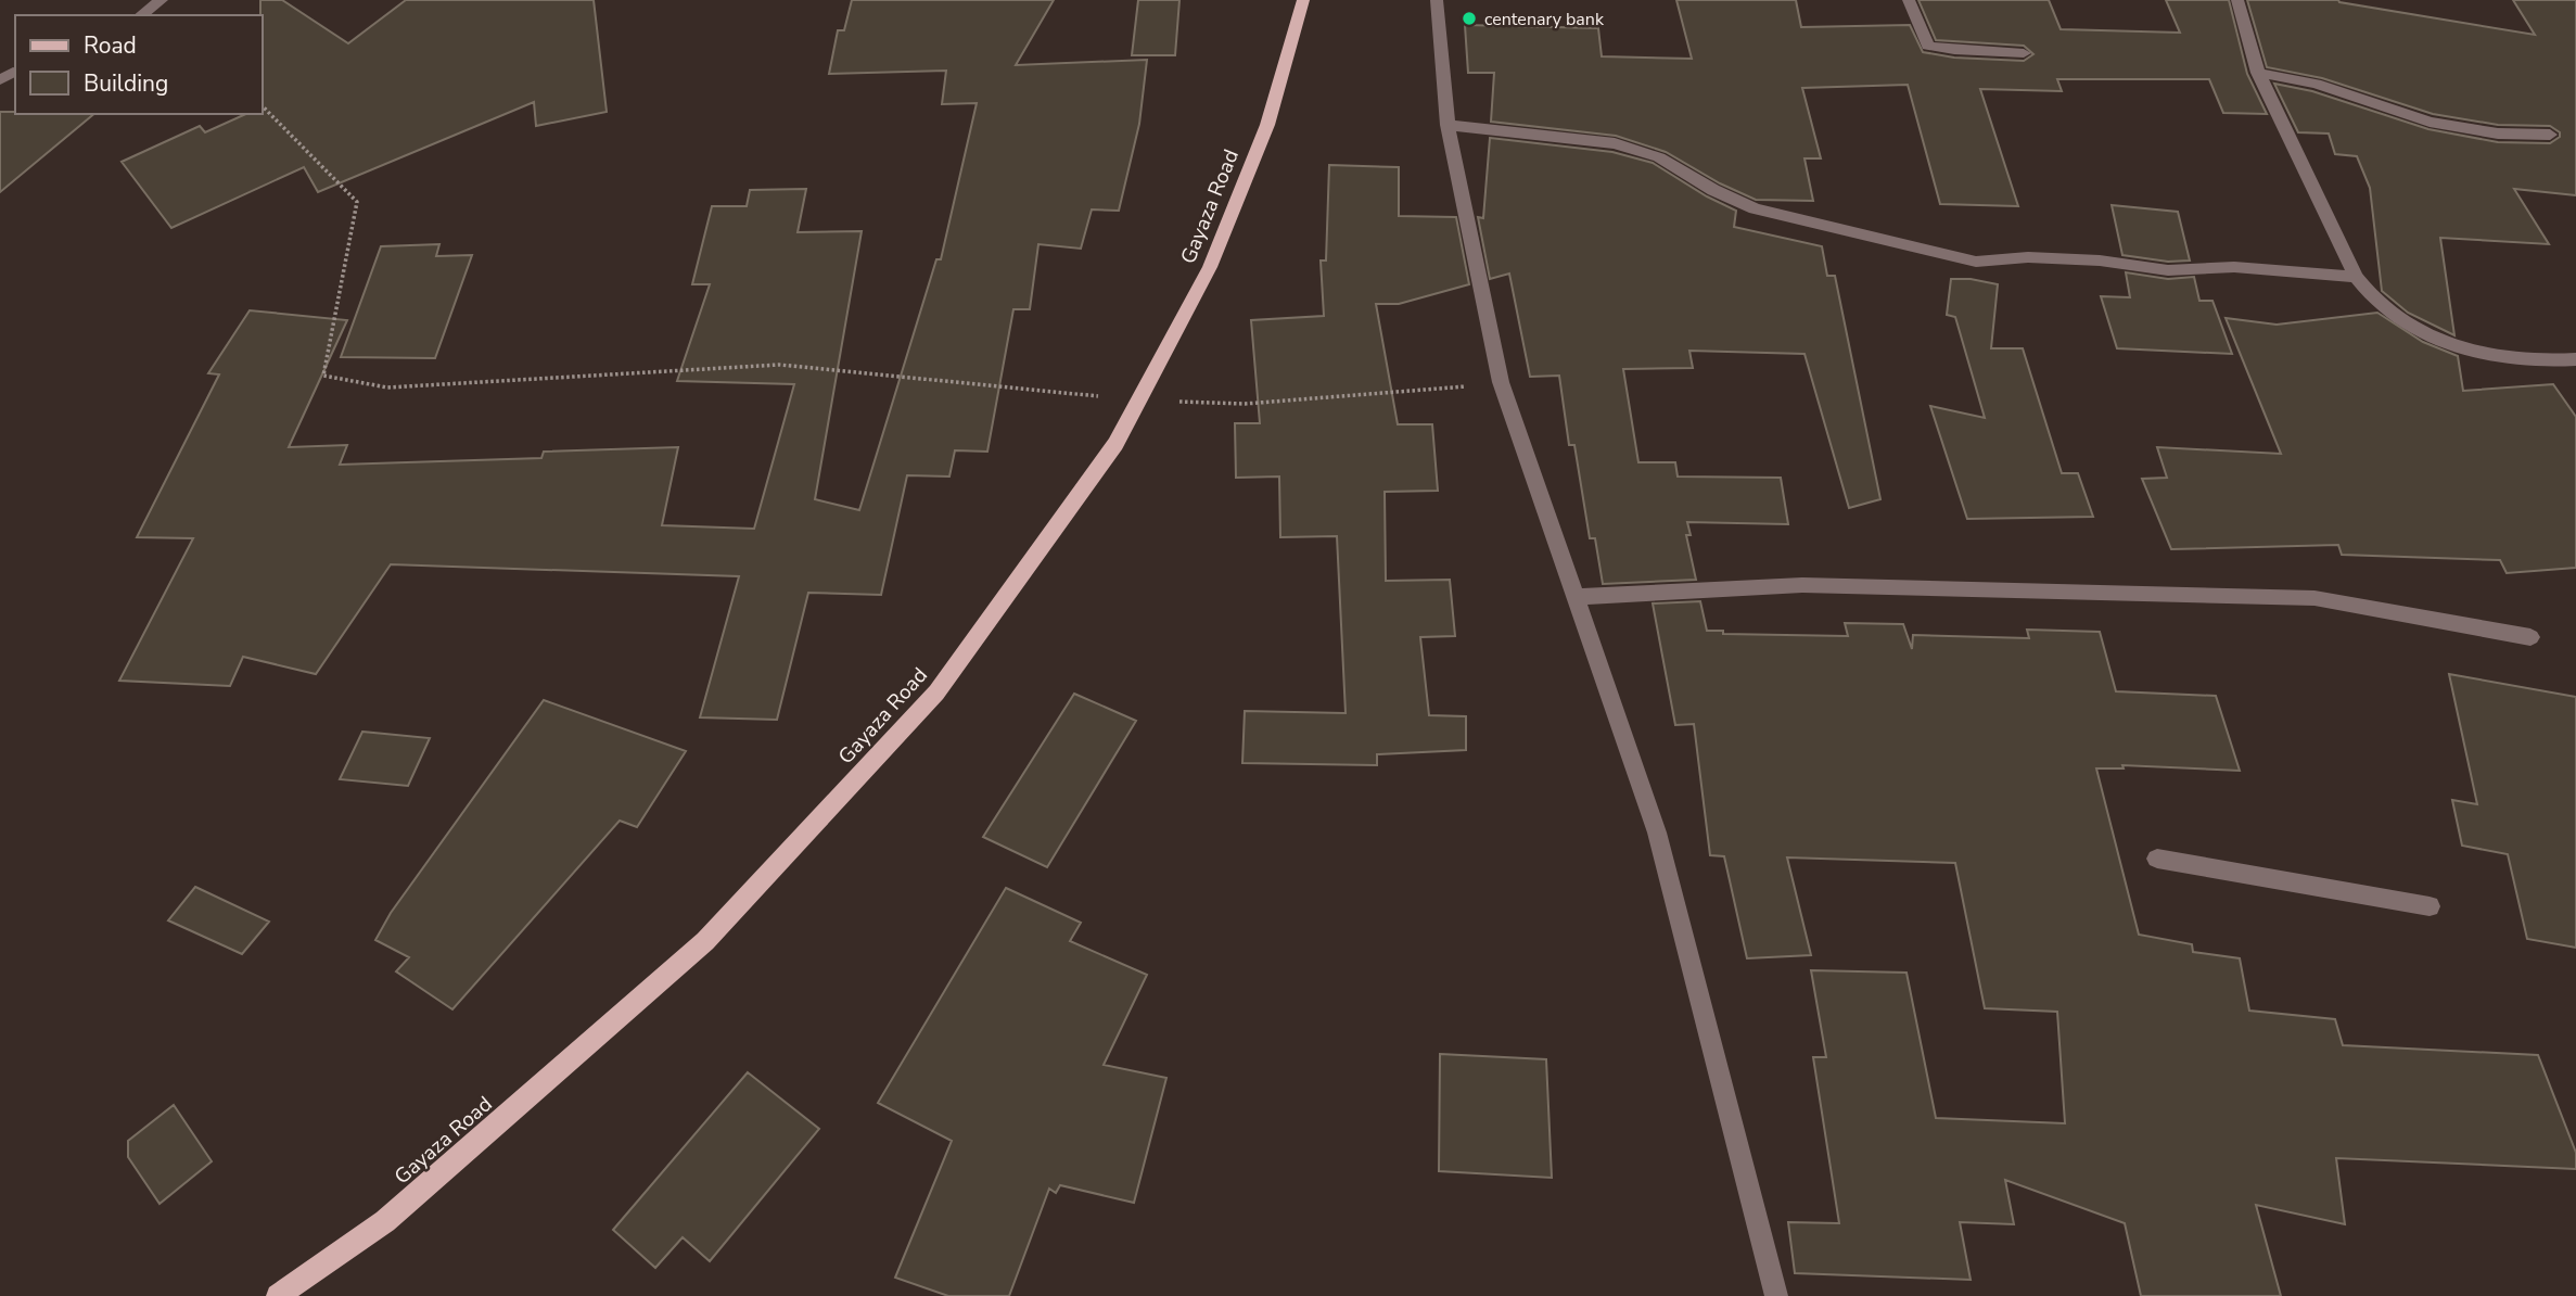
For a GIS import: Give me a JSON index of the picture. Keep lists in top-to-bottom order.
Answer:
{
  "streets": {
    "main road": ["Gayaza Road"]
  },
  "places": ["centenary bank"],
  "legend": ["Road", "Building"]
}
